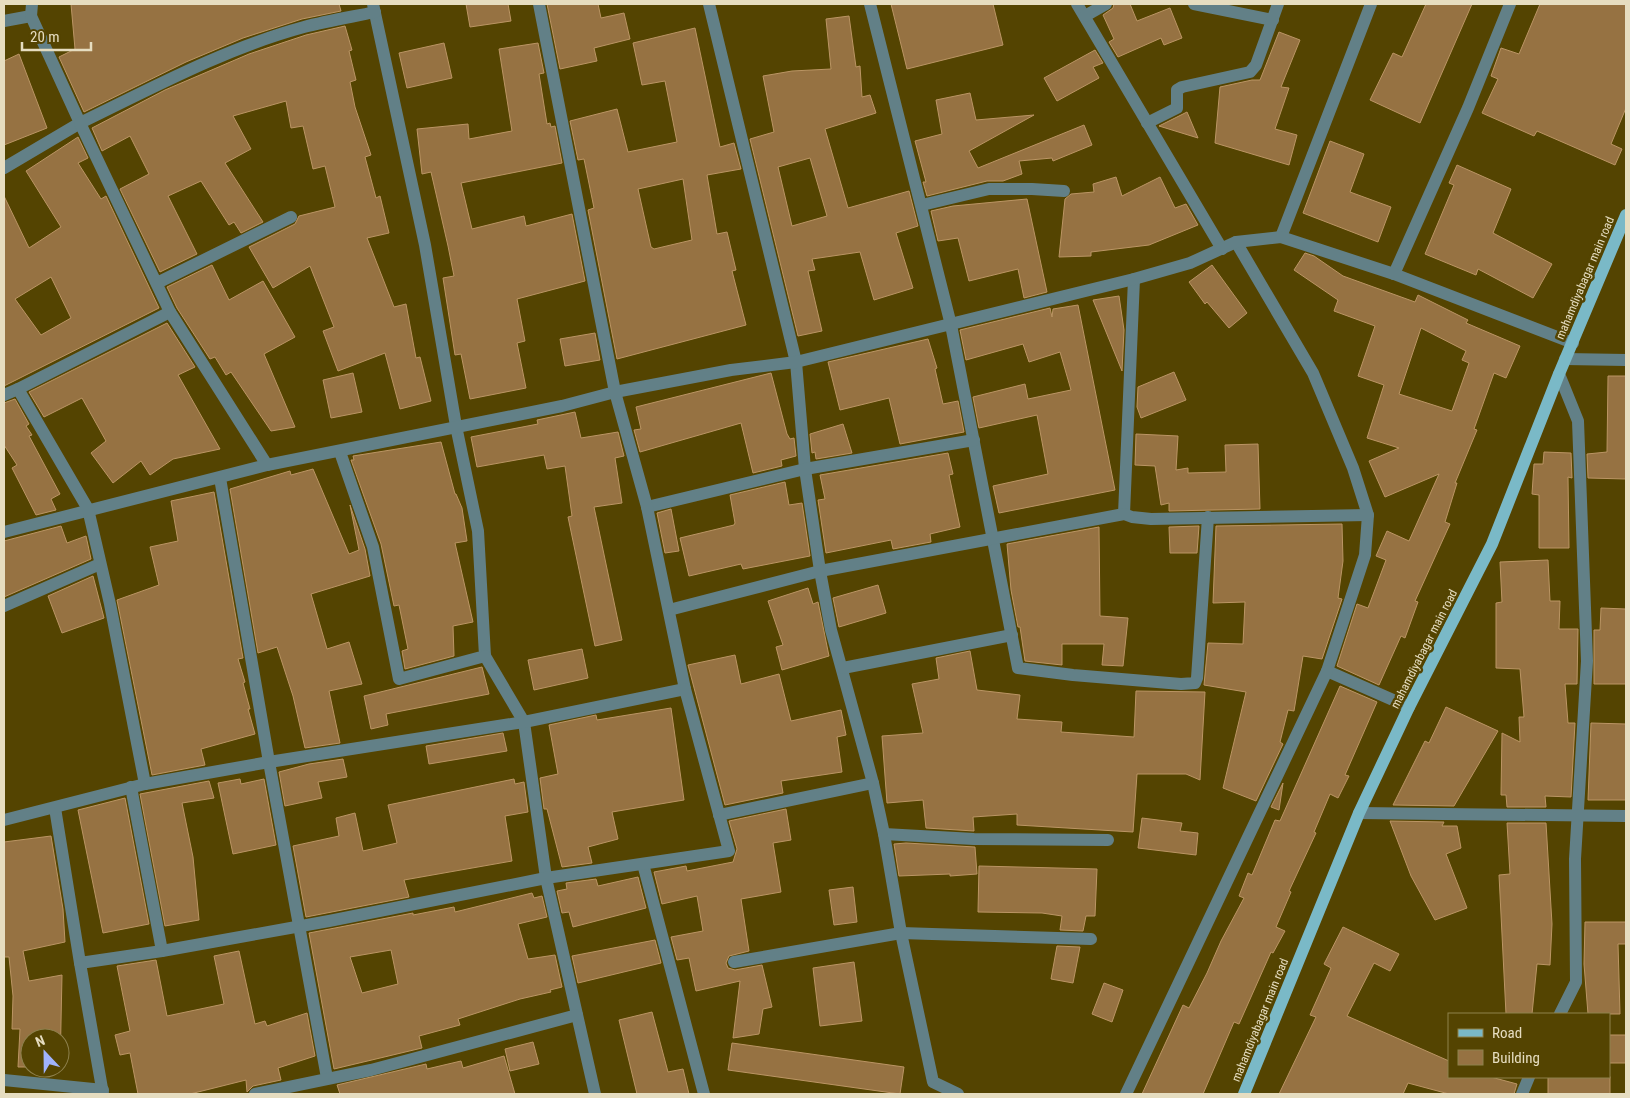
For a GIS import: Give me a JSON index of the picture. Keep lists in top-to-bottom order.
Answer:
{
  "streets": {
    "main road": ["mahamdiyabagar main road"]
  },
  "legend": ["Road", "Building"],
  "scale_bar": "20 m",
  "north": "top"
}
